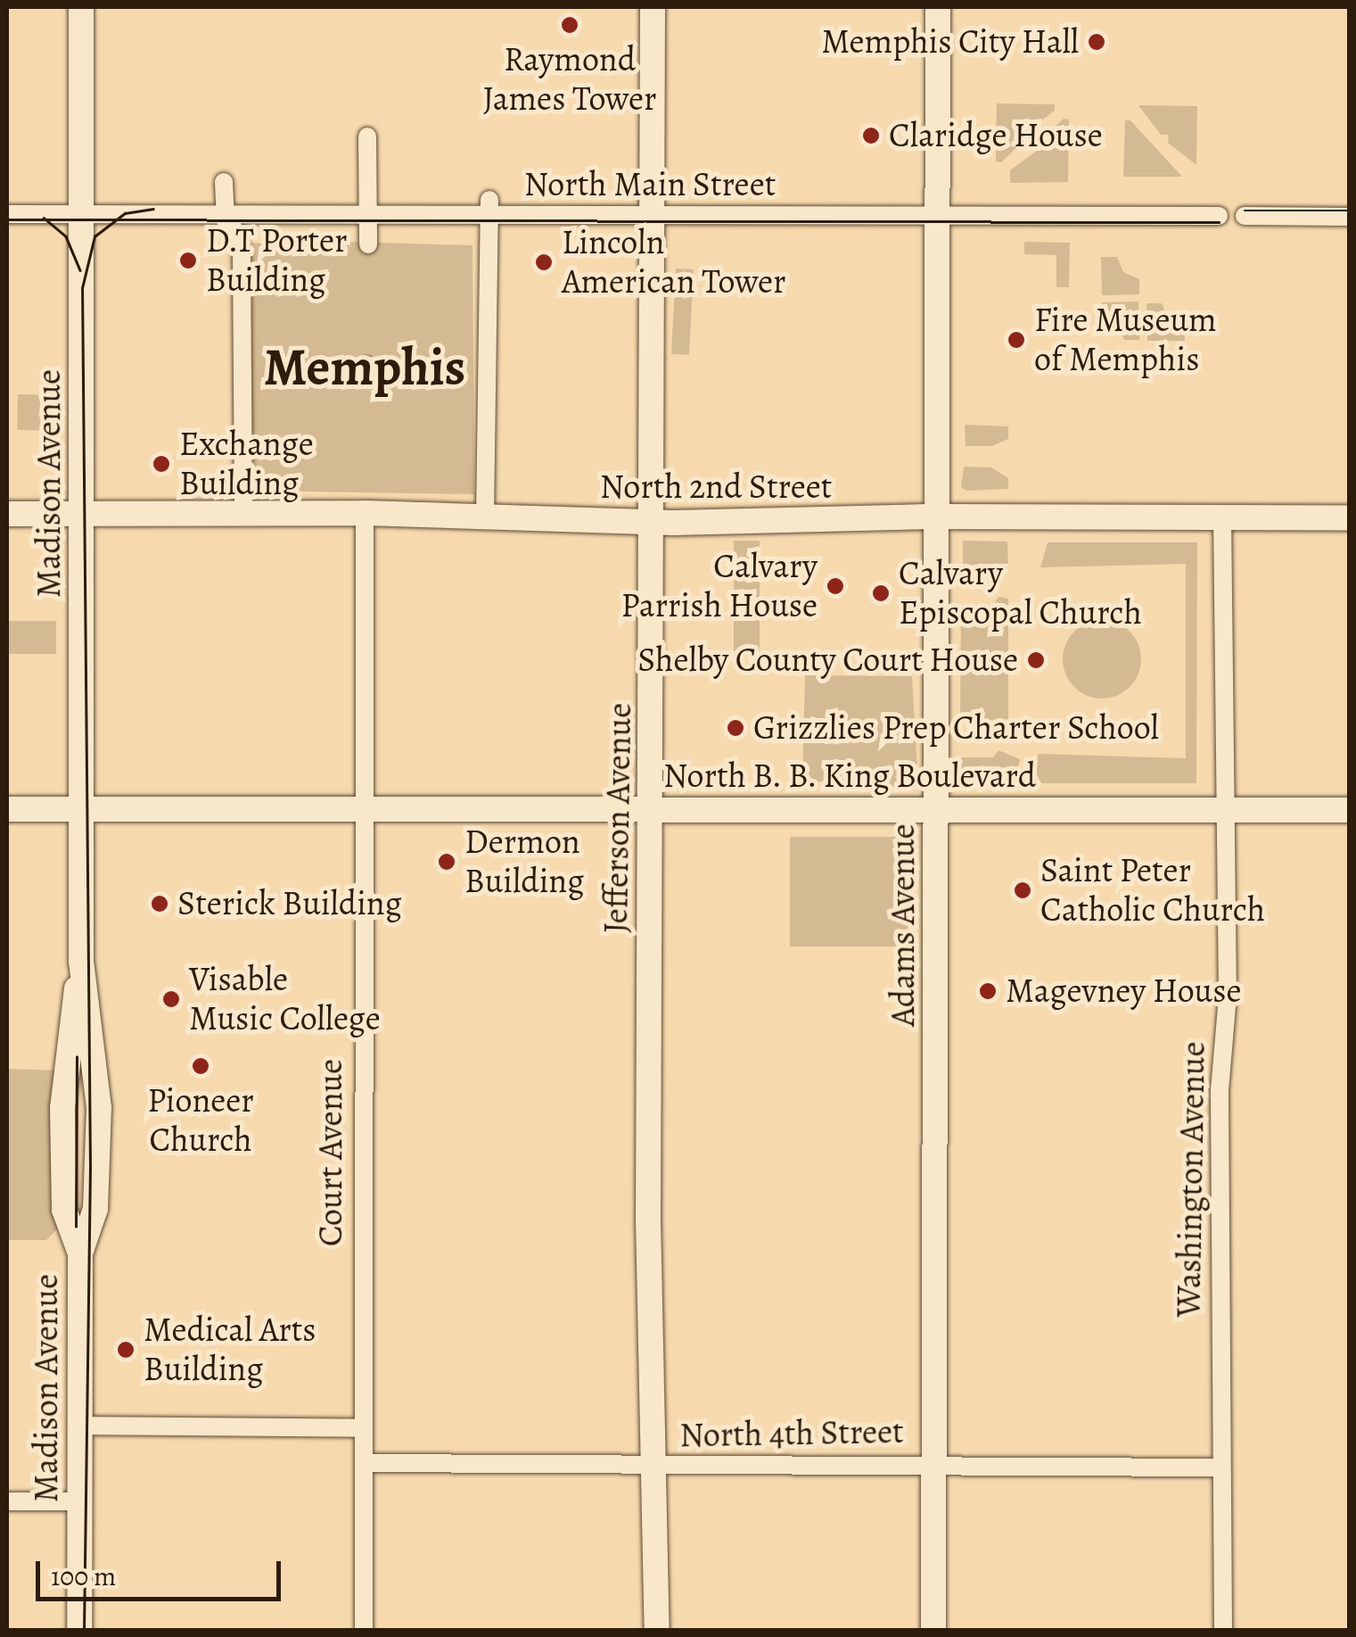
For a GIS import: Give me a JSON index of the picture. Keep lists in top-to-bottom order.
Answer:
{
  "streets": {
    "main road": [
      "Madison Avenue",
      "North 2nd Street",
      "North B. B. King Boulevard",
      "Jefferson Avenue",
      "Adams Avenue"
    ],
    "street": [
      "North Main Street",
      "Court Avenue",
      "Washington Avenue",
      "North 4th Street"
    ]
  },
  "crossings": [
    ["North Main Street", "Madison Avenue"],
    ["North Main Street", "Jefferson Avenue"],
    ["North Main Street", "Adams Avenue"],
    ["Madison Avenue", "North 2nd Street"],
    ["Madison Avenue", "North B. B. King Boulevard"],
    ["North 2nd Street", "Jefferson Avenue"],
    ["North 2nd Street", "Adams Avenue"],
    ["North 2nd Street", "Court Avenue"],
    ["North 2nd Street", "Washington Avenue"],
    ["North B. B. King Boulevard", "Jefferson Avenue"],
    ["North B. B. King Boulevard", "Adams Avenue"],
    ["North B. B. King Boulevard", "Court Avenue"],
    ["North B. B. King Boulevard", "Washington Avenue"],
    ["Jefferson Avenue", "North 4th Street"],
    ["Adams Avenue", "North 4th Street"],
    ["Court Avenue", "North 4th Street"],
    ["Washington Avenue", "North 4th Street"]
  ],
  "districts": ["Memphis"],
  "places": [
    "Raymond James Tower",
    "Memphis City Hall",
    "Claridge House",
    "D.T Porter Building",
    "Lincoln American Tower",
    "Fire Museum of Memphis",
    "Exchange Building",
    "Calvary Parrish House",
    "Calvary Episcopal Church",
    "Shelby County Court House",
    "Grizzlies Prep Charter School",
    "Dermon Building",
    "Saint Peter Catholic Church",
    "Sterick Building",
    "Magevney House",
    "Visable Music College",
    "Pioneer Church",
    "Medical Arts Building"
  ],
  "scale_bar": "100 m"
}
